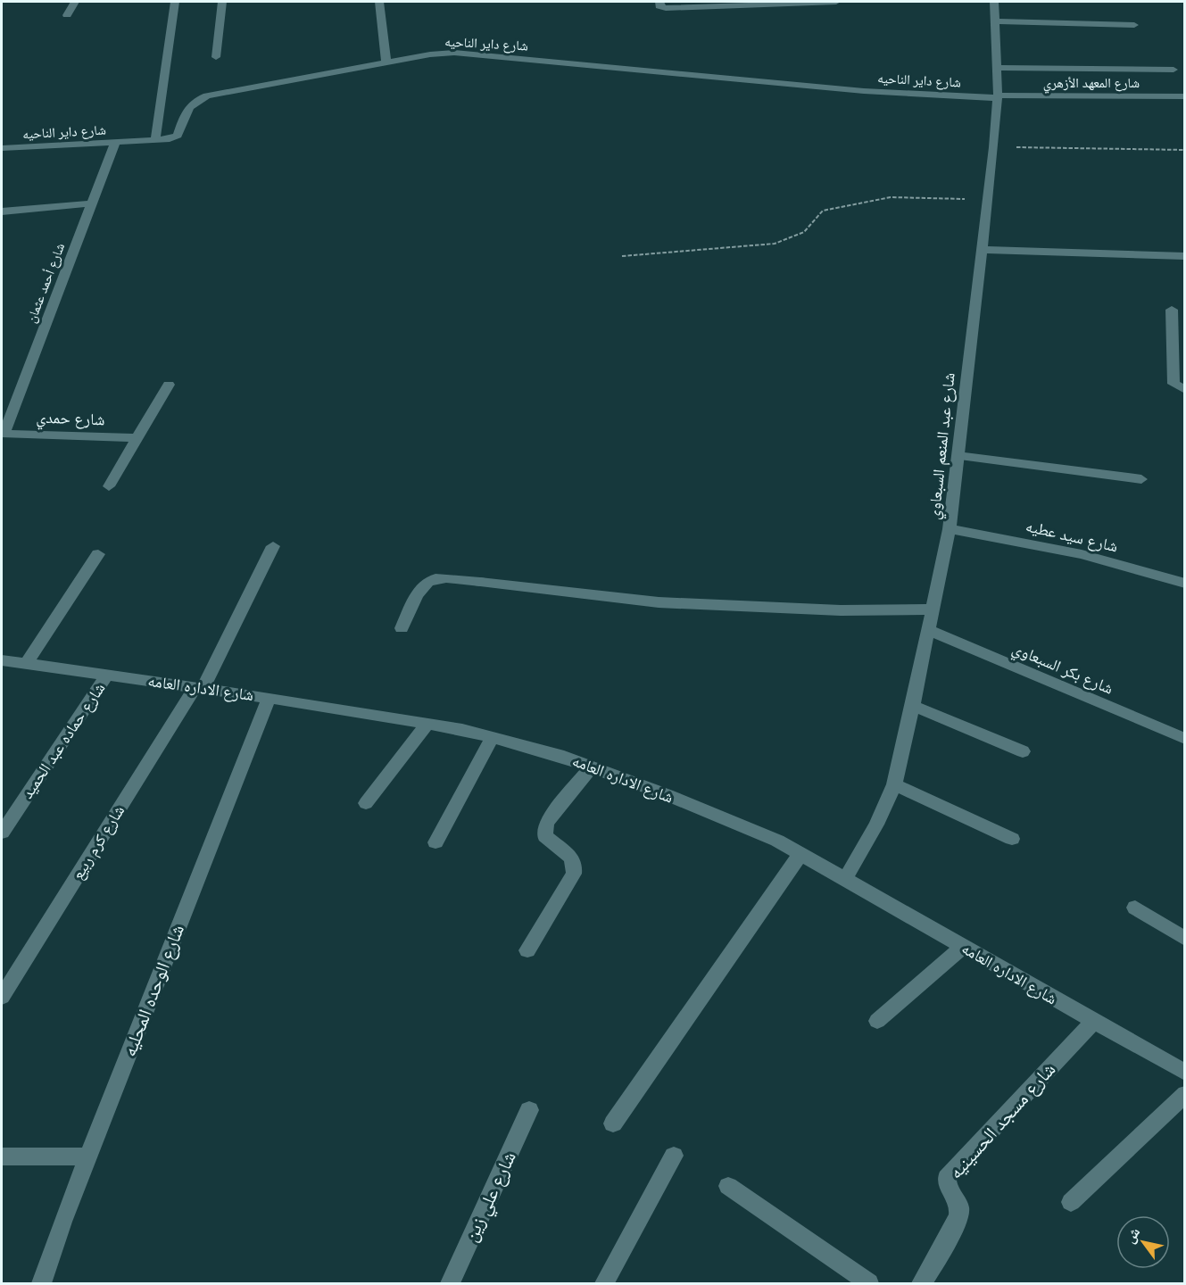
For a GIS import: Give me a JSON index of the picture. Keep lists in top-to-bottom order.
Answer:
{
  "streets": {
    "street": [
      "شارع داير الناحيه",
      "شارع المعهد الأزهري",
      "شارع أحمد عثمان",
      "شارع حمدي",
      "شارع عبد المنعم السبعاوي",
      "شارع سيد عطيه",
      "شارع بكر السبعاوي",
      "شارع الاداره العامه",
      "شارع حماده عبد الحميد",
      "شارع كرم ربيع",
      "شارع الوحده المحليه",
      "شارع مسجد الحسينيه",
      "شارع علي زين"
    ]
  },
  "crossings": [
    ["شارع داير الناحيه", "شارع المعهد الأزهري"],
    ["شارع داير الناحيه", "شارع أحمد عثمان"],
    ["شارع داير الناحيه", "شارع عبد المنعم السبعاوي"],
    ["شارع المعهد الأزهري", "شارع عبد المنعم السبعاوي"],
    ["شارع أحمد عثمان", "شارع حمدي"],
    ["شارع عبد المنعم السبعاوي", "شارع سيد عطيه"],
    ["شارع عبد المنعم السبعاوي", "شارع بكر السبعاوي"],
    ["شارع عبد المنعم السبعاوي", "شارع الاداره العامه"],
    ["شارع الاداره العامه", "شارع حماده عبد الحميد"],
    ["شارع الاداره العامه", "شارع كرم ربيع"],
    ["شارع الاداره العامه", "شارع الوحده المحليه"],
    ["شارع الاداره العامه", "شارع مسجد الحسينيه"]
  ],
  "north": "top left"
}
